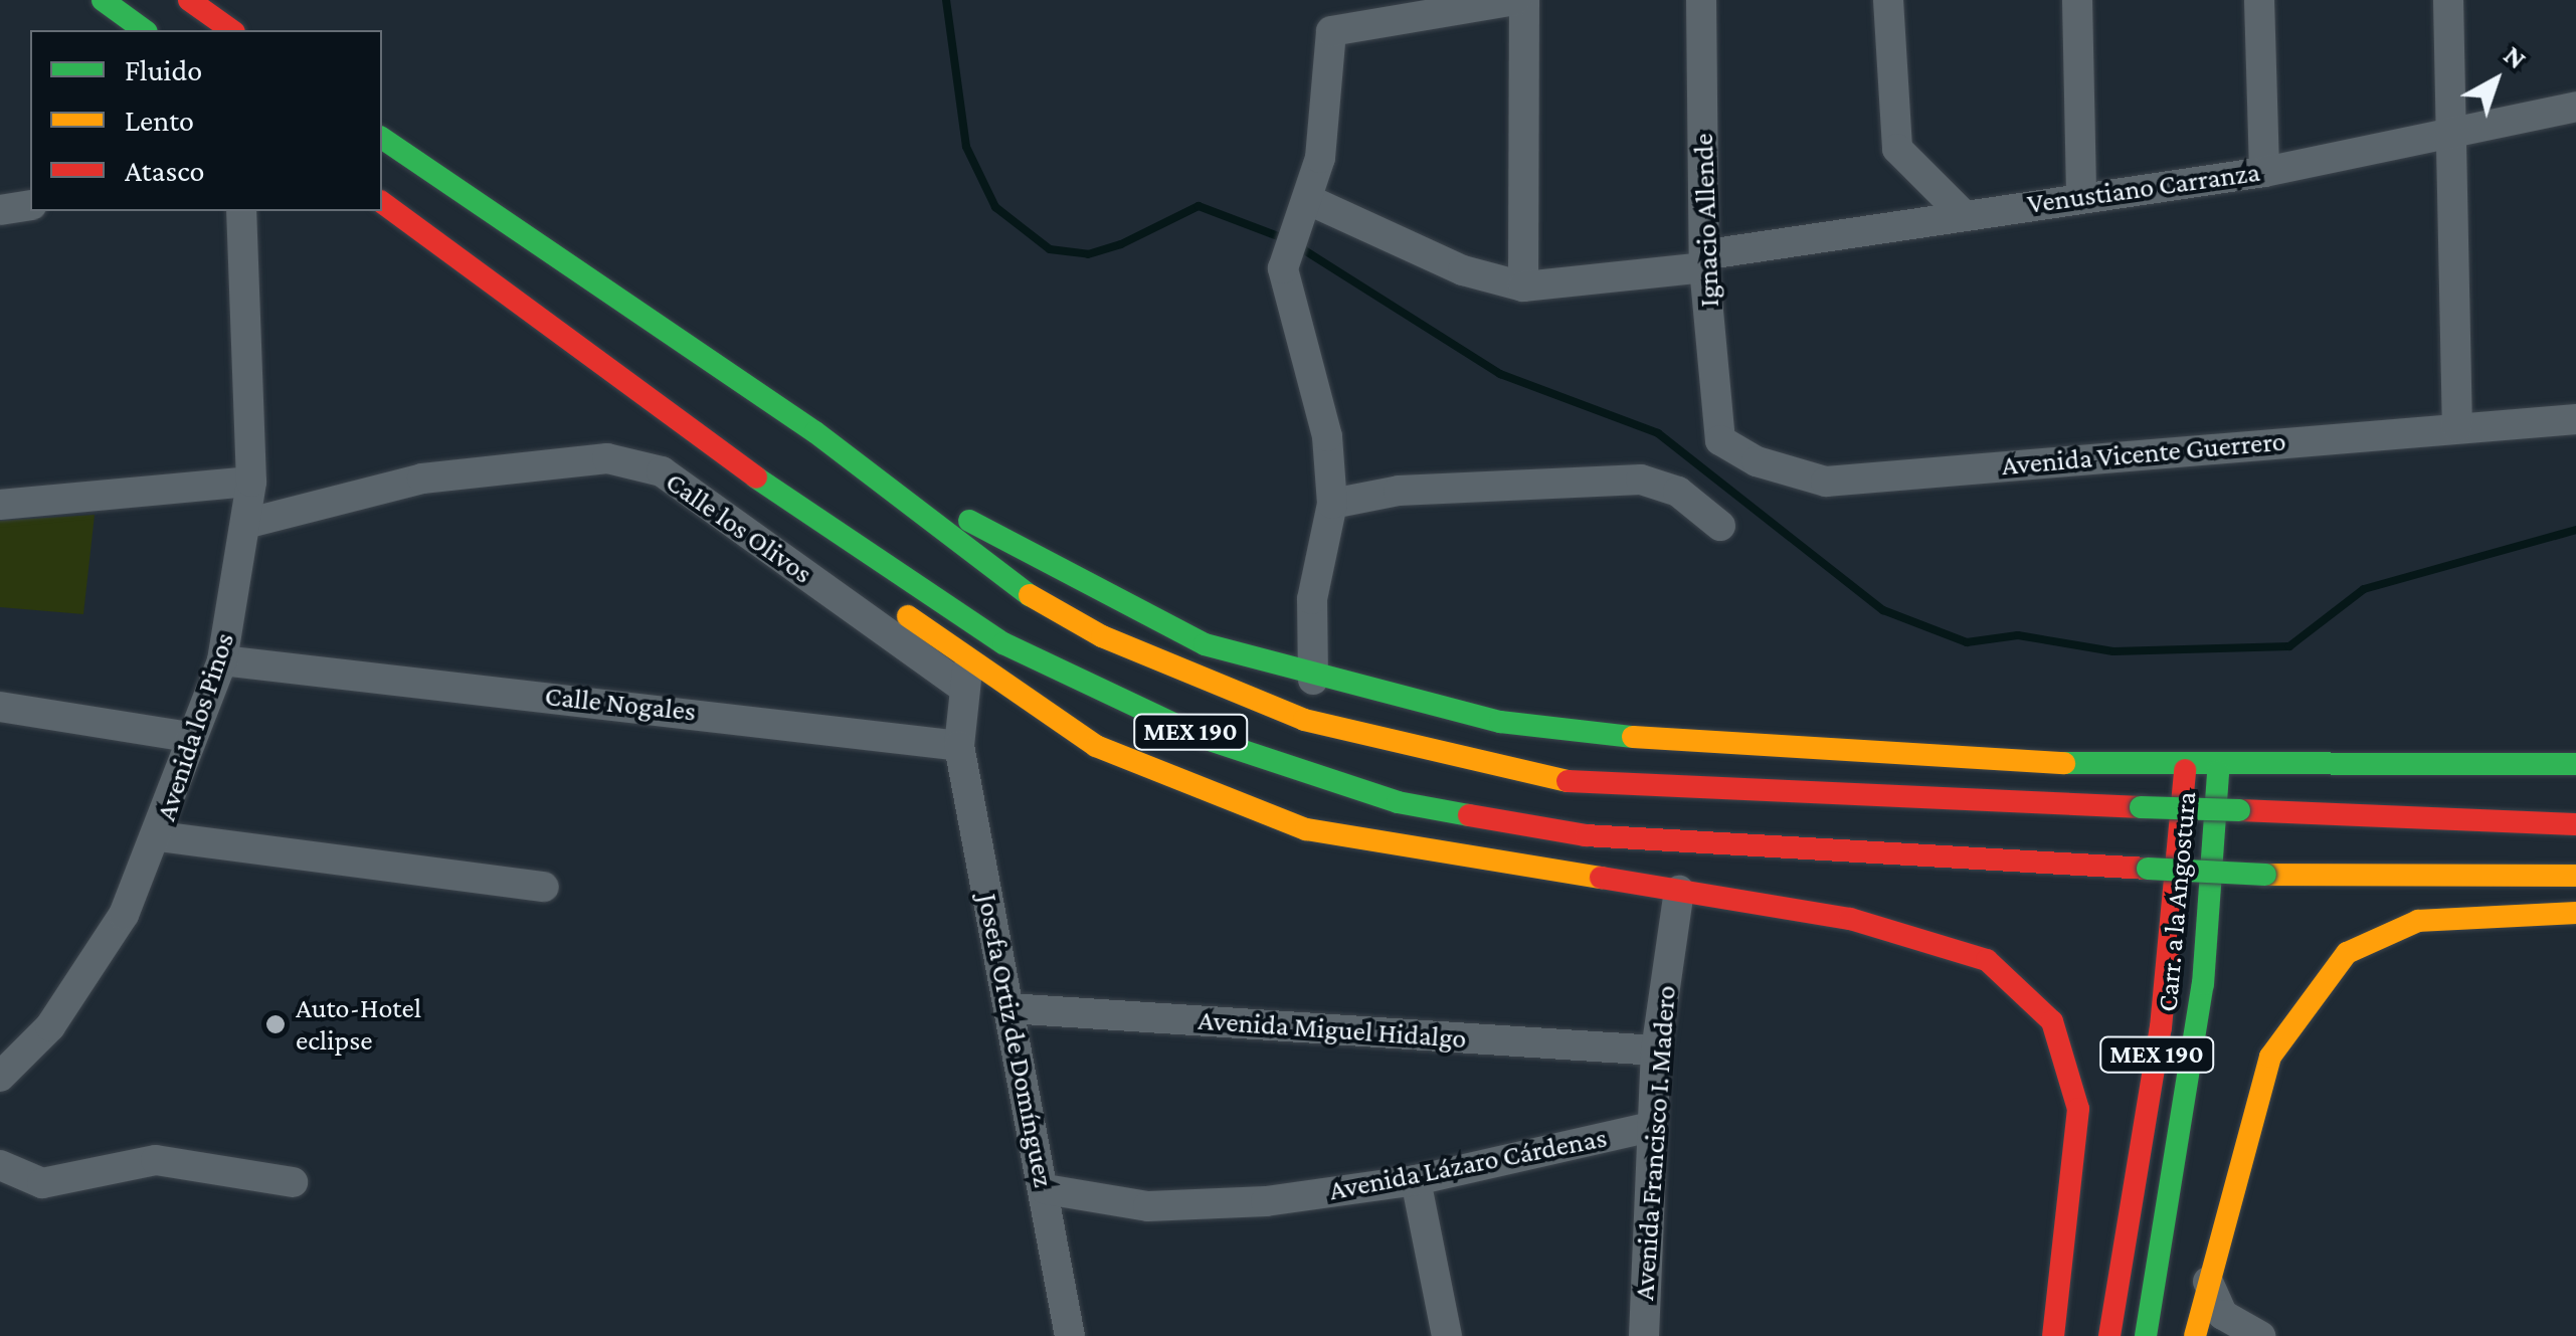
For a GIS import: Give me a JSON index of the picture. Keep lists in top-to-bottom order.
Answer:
{
  "streets": {
    "main road": ["MEX 190", "Carr. a la Angostura"],
    "street": [
      "Venustiano Carranza",
      "Ignacio Allende",
      "Avenida Vicente Guerrero",
      "Calle los Olivos",
      "Calle Nogales",
      "Avenida los Pinos",
      "Avenida Miguel Hidalgo",
      "Josefa Ortiz de Domínguez",
      "Avenida Francisco I. Madero",
      "Avenida Lázaro Cárdenas"
    ]
  },
  "crossings": [
    ["Venustiano Carranza", "Ignacio Allende"],
    ["Ignacio Allende", "Avenida Vicente Guerrero"],
    ["Calle los Olivos", "Avenida los Pinos"],
    ["Calle Nogales", "Avenida los Pinos"],
    ["Calle Nogales", "Josefa Ortiz de Domínguez"],
    ["Avenida Miguel Hidalgo", "Josefa Ortiz de Domínguez"],
    ["Avenida Miguel Hidalgo", "Avenida Francisco I. Madero"],
    ["Josefa Ortiz de Domínguez", "Avenida Lázaro Cárdenas"],
    ["Avenida Francisco I. Madero", "Avenida Lázaro Cárdenas"]
  ],
  "places": ["Auto-Hotel eclipse"],
  "legend": ["Fluido", "Lento", "Atasco"],
  "north": "top right"
}
